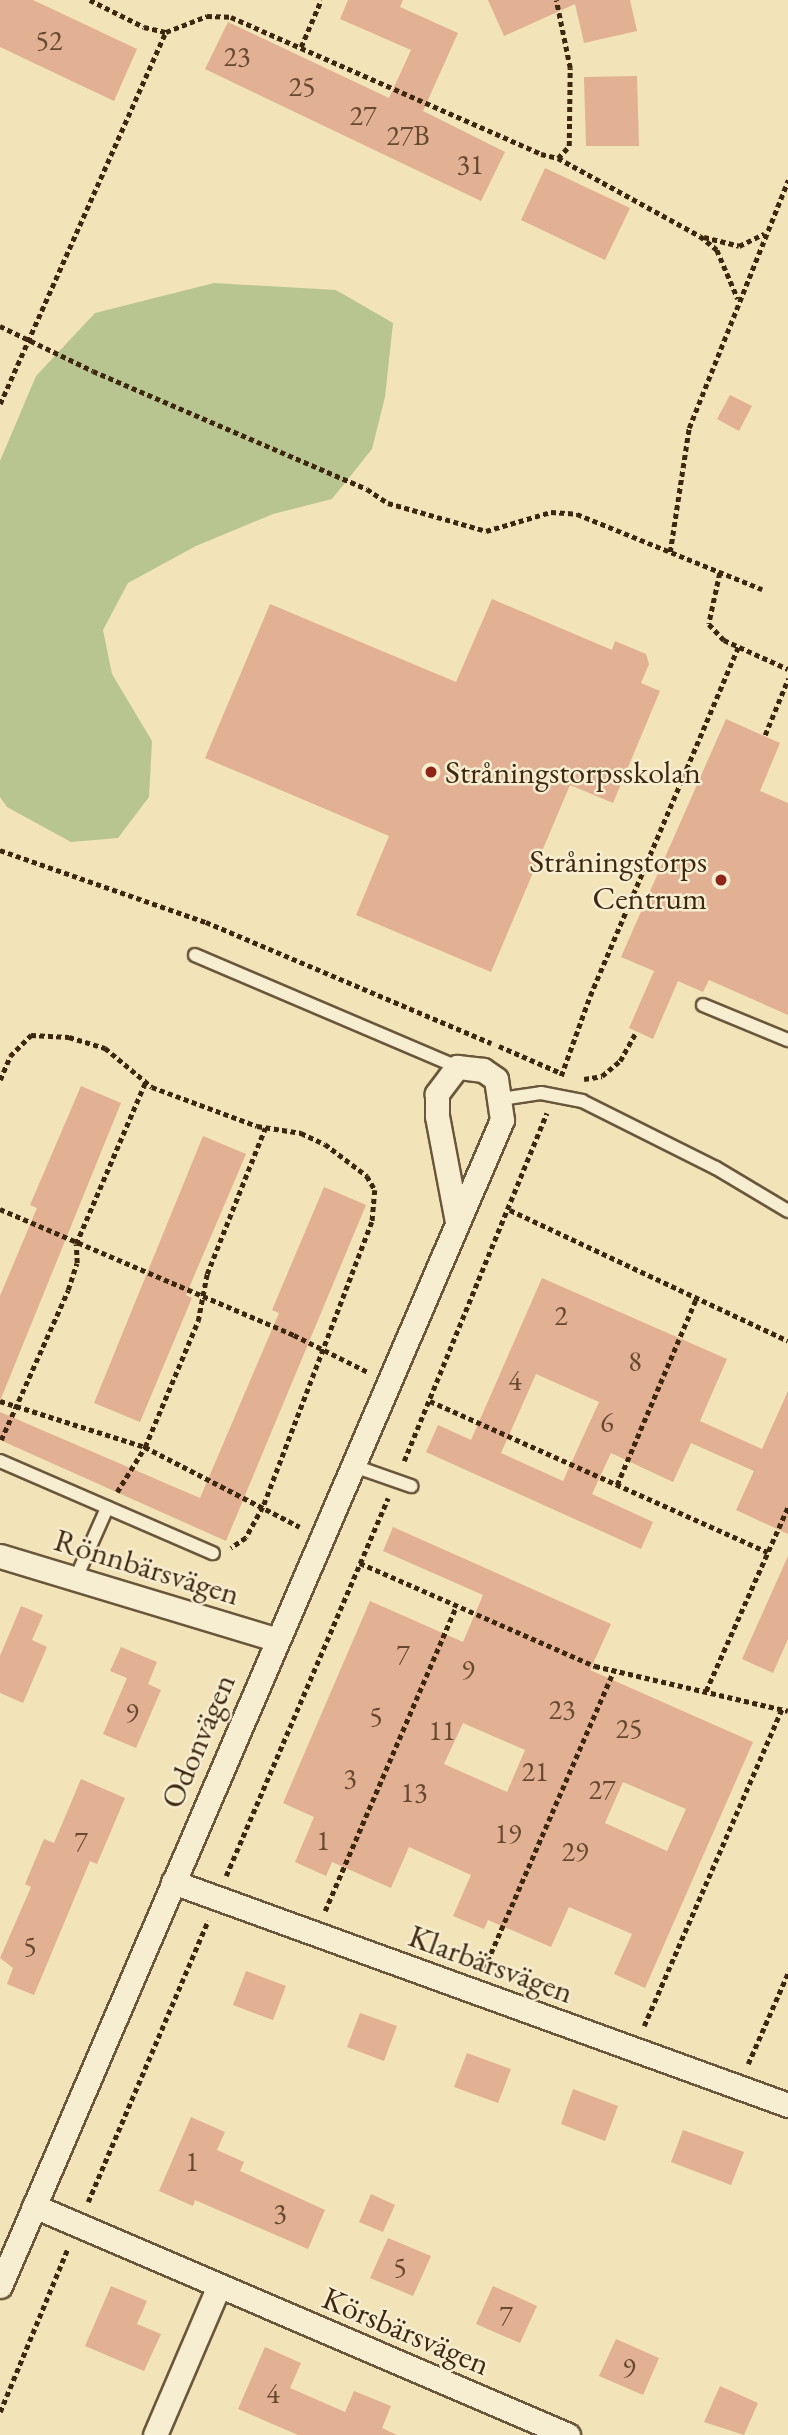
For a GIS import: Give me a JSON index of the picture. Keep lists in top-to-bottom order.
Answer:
{
  "streets": {
    "street": [
      "Rönnbärsvägen",
      "Odonvägen",
      "Klarbärsvägen",
      "Körsbärsvägen"
    ]
  },
  "crossings": [
    ["Rönnbärsvägen", "Odonvägen"],
    ["Odonvägen", "Klarbärsvägen"],
    ["Odonvägen", "Körsbärsvägen"]
  ],
  "places": ["Stråningstorpsskolan", "Stråningstorps Centrum"],
  "house_numbers": [
    "52",
    "23",
    "25",
    "27",
    "27B",
    "31",
    "2",
    "8",
    "4",
    "6",
    "7",
    "9",
    "23",
    "9",
    "5",
    "25",
    "11",
    "21",
    "3",
    "27",
    "13",
    "19",
    "1",
    "7",
    "29",
    "5",
    "1",
    "3",
    "5",
    "7",
    "9",
    "4"
  ]
}
